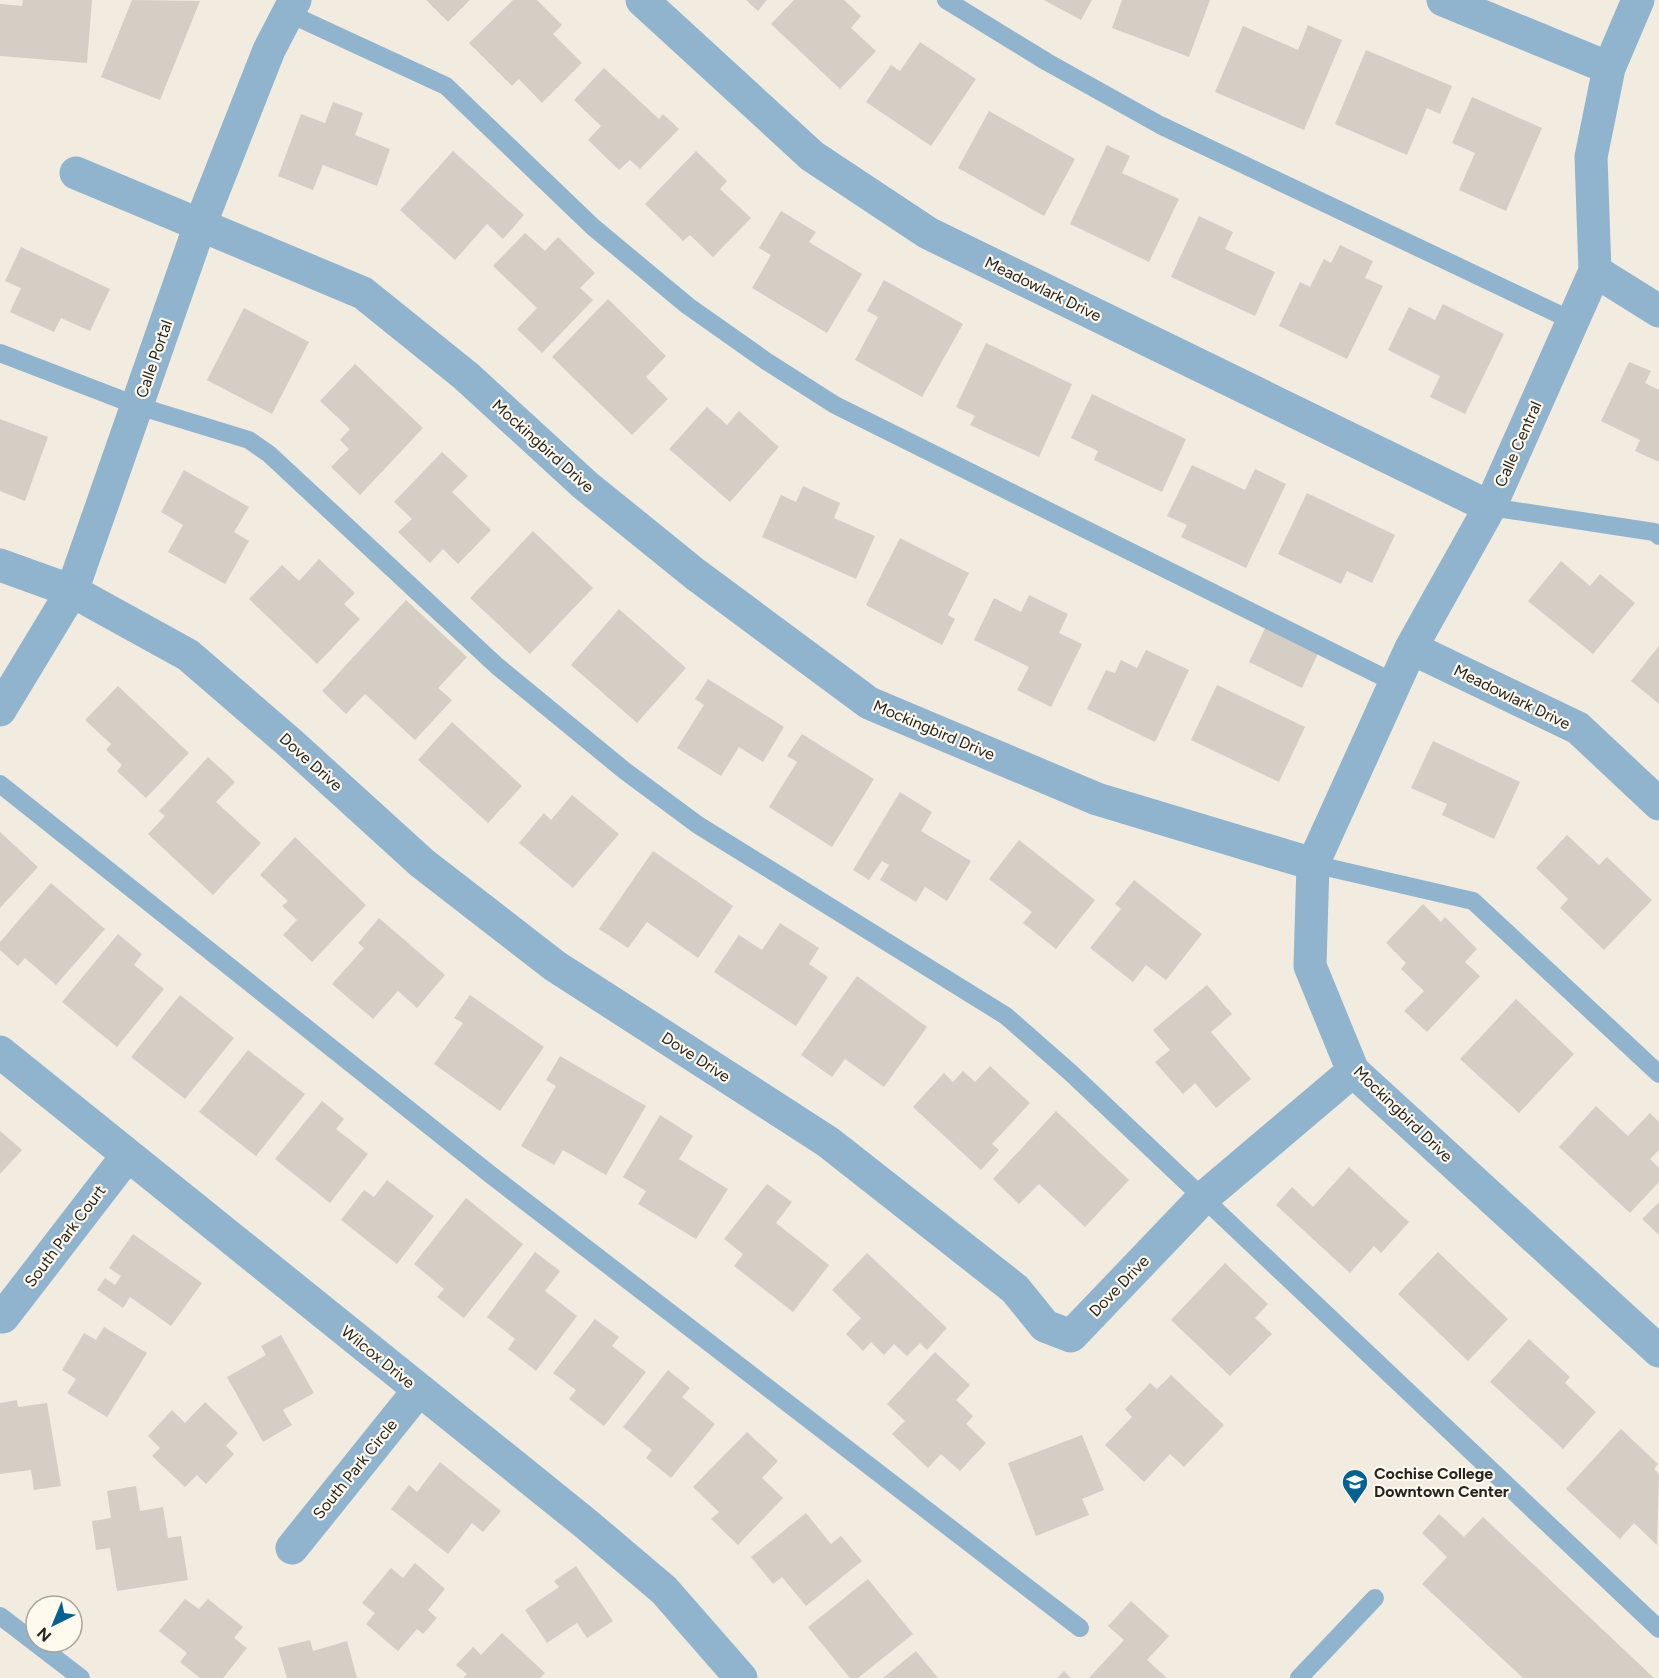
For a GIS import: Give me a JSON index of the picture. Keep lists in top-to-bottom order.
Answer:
{
  "streets": {
    "street": [
      "Meadowlark Drive",
      "Calle Portal",
      "Calle Central",
      "Mockingbird Drive",
      "Dove Drive",
      "South Park Court",
      "Wilcox Drive",
      "South Park Circle"
    ]
  },
  "crossings": [
    ["Meadowlark Drive", "Calle Central"],
    ["Calle Portal", "Mockingbird Drive"],
    ["Calle Portal", "Dove Drive"],
    ["Calle Central", "Mockingbird Drive"],
    ["Mockingbird Drive", "Dove Drive"],
    ["South Park Court", "Wilcox Drive"],
    ["Wilcox Drive", "South Park Circle"]
  ],
  "places": {
    "school or university": ["Cochise College Downtown Center"]
  },
  "north": "bottom left"
}
